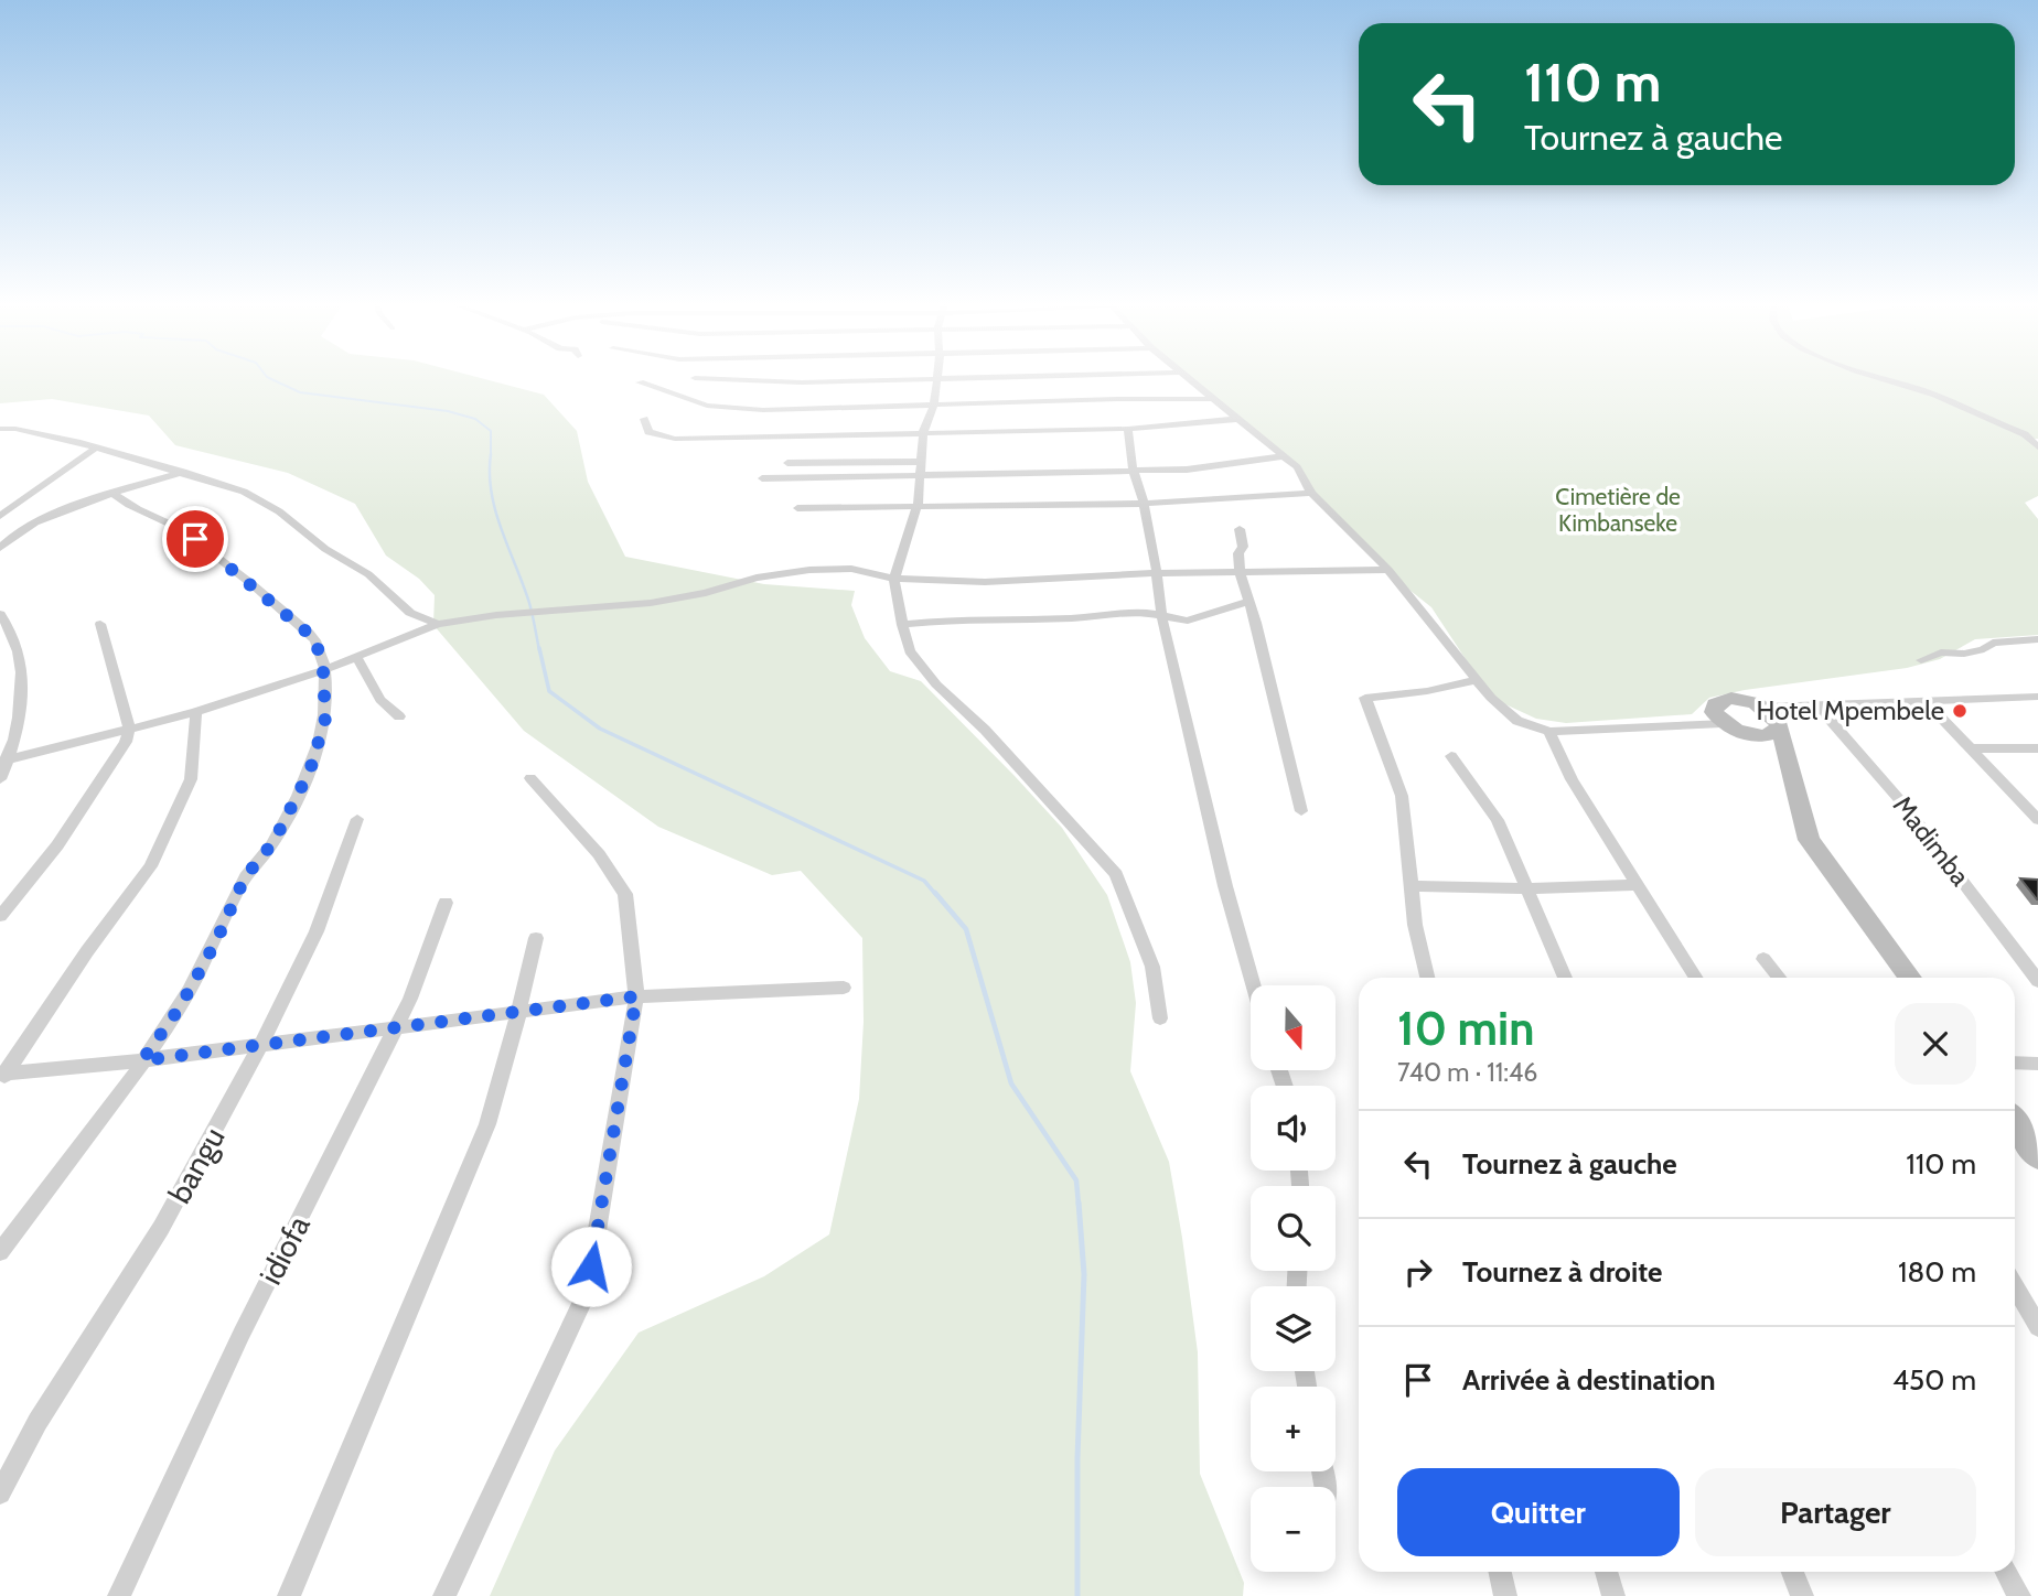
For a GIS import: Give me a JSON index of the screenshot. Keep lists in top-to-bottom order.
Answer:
{
  "streets": {
    "street": ["Madimba", "bangu", "idiofa"]
  },
  "parks": ["Cimetière de Kimbanseke"],
  "places": ["Hotel Mpembele"],
  "north": "bottom",
  "page": {
    "turn": ["110 m", "Tournez à gauche"],
    "heading": ["10 min", "740 m · 11:46"],
    "map_buttons": ["+", "−"],
    "list": [
      {
        "name": "Tournez à gauche",
        "value": "110 m"
      },
      {
        "name": "Tournez à droite",
        "value": "180 m"
      },
      {
        "name": "Arrivée à destination",
        "value": "450 m"
      }
    ],
    "buttons": ["Quitter", "Partager"]
  }
}
